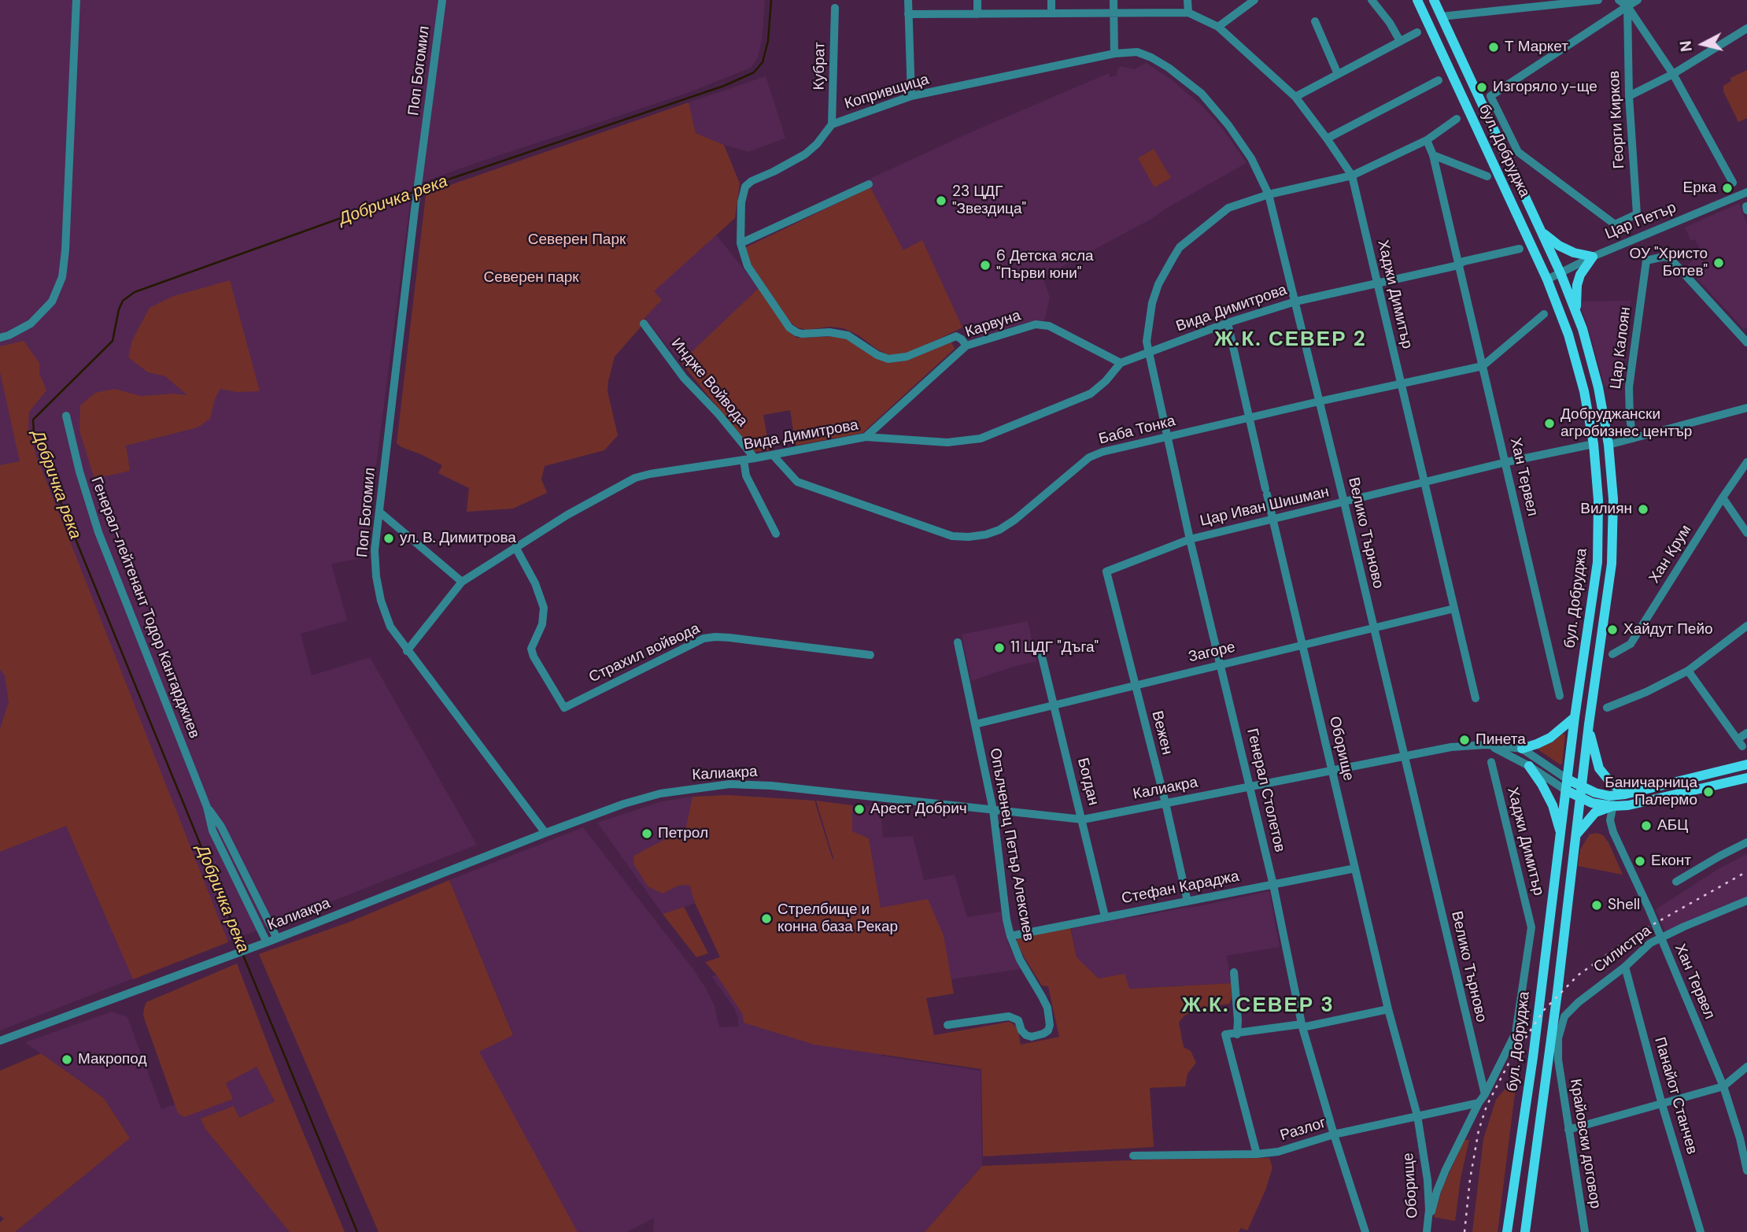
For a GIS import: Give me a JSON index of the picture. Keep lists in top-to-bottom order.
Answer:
{
  "streets": {
    "main road": ["бул. Добруджа"],
    "street": [
      "Кубрат",
      "Поп Богомил",
      "Копривщица",
      "Георги Кирков",
      "Цар Петър",
      "Хаджи Димитър",
      "Вида Димитрова",
      "Карвуна",
      "Цар Калоян",
      "Индже Войвода",
      "Баба Тонка",
      "Хан Тервел",
      "Цар Иван Шишман",
      "Велико Търново",
      "Хан Крум",
      "Генерал-лейтенант Тодор Кантарджиев",
      "Загоре",
      "Страхил войвода",
      "Вежен",
      "Оборище",
      "Калиакра",
      "Богдан",
      "Генерал Столетов",
      "Опълченец Петър Алексиев",
      "Стефан Караджа",
      "Силистра",
      "Панайот Станчев",
      "Разлог",
      "Крайовски договор"
    ]
  },
  "crossings": [
    ["Кубрат", "Копривщица"],
    ["Поп Богомил", "Вида Димитрова"],
    ["Поп Богомил", "Калиакра"],
    ["Копривщица", "Карвуна"],
    ["Копривщица", "Велико Търново"],
    ["бул. Добруджа", "Цар Петър"],
    ["бул. Добруджа", "Цар Иван Шишман"],
    ["бул. Добруджа", "Калиакра"],
    ["бул. Добруджа", "Силистра"],
    ["бул. Добруджа", "Крайовски договор"],
    ["Хаджи Димитър", "Вида Димитрова"],
    ["Хаджи Димитър", "Баба Тонка"],
    ["Хаджи Димитър", "Цар Иван Шишман"],
    ["Хаджи Димитър", "Велико Търново"],
    ["Хаджи Димитър", "Загоре"],
    ["Хаджи Димитър", "Генерал Столетов"],
    ["Вида Димитрова", "Карвуна"],
    ["Вида Димитрова", "Индже Войвода"],
    ["Вида Димитрова", "Баба Тонка"],
    ["Вида Димитрова", "Хан Тервел"],
    ["Вида Димитрова", "Велико Търново"],
    ["Вида Димитрова", "Страхил войвода"],
    ["Вида Димитрова", "Оборище"],
    ["Вида Димитрова", "Генерал Столетов"],
    ["Баба Тонка", "Хан Тервел"],
    ["Баба Тонка", "Велико Търново"],
    ["Баба Тонка", "Оборище"],
    ["Баба Тонка", "Генерал Столетов"],
    ["Хан Тервел", "Цар Иван Шишман"],
    ["Хан Тервел", "Генерал Столетов"],
    ["Цар Иван Шишман", "Велико Търново"],
    ["Цар Иван Шишман", "Вежен"],
    ["Цар Иван Шишман", "Оборище"],
    ["Цар Иван Шишман", "Генерал Столетов"],
    ["Велико Търново", "Загоре"],
    ["Велико Търново", "Калиакра"],
    ["Велико Търново", "Генерал Столетов"],
    ["Генерал-лейтенант Тодор Кантарджиев", "Калиакра"],
    ["Загоре", "Вежен"],
    ["Загоре", "Оборище"],
    ["Загоре", "Богдан"],
    ["Загоре", "Генерал Столетов"],
    ["Загоре", "Опълченец Петър Алексиев"],
    ["Вежен", "Калиакра"],
    ["Вежен", "Стефан Караджа"],
    ["Оборище", "Калиакра"],
    ["Оборище", "Стефан Караджа"],
    ["Оборище", "Разлог"],
    ["Калиакра", "Богдан"],
    ["Калиакра", "Генерал Столетов"],
    ["Калиакра", "Опълченец Петър Алексиев"],
    ["Богдан", "Стефан Караджа"],
    ["Генерал Столетов", "Стефан Караджа"],
    ["Генерал Столетов", "Разлог"],
    ["Опълченец Петър Алексиев", "Стефан Караджа"],
    ["Силистра", "Панайот Станчев"],
    ["Силистра", "Крайовски договор"]
  ],
  "districts": ["Ж.К. СЕВЕР 2", "Ж.К. СЕВЕР 3"],
  "water": ["Добричка река"],
  "parks": ["Северен Парк", "Северен парк"],
  "places": [
    "Т Маркет",
    "Изгоряло у-ще",
    "Ерка",
    "23 ЦДГ \"Звездица\"",
    "ОУ \"Христо Ботев\"",
    "6 Детска ясла \"Първи юни\"",
    "Добруджански агробизнес център",
    "Вилиян",
    "ул. В. Димитрова",
    "Хайдут Пейо",
    "11 ЦДГ \"Дъга\"",
    "Пинета",
    "Баничарница Палермо",
    "Арест Добрич",
    "АБЦ",
    "Петрол",
    "Еконт",
    "Shell",
    "Стрелбище и конна база Рекар",
    "Макропод"
  ],
  "north": "left"
}
